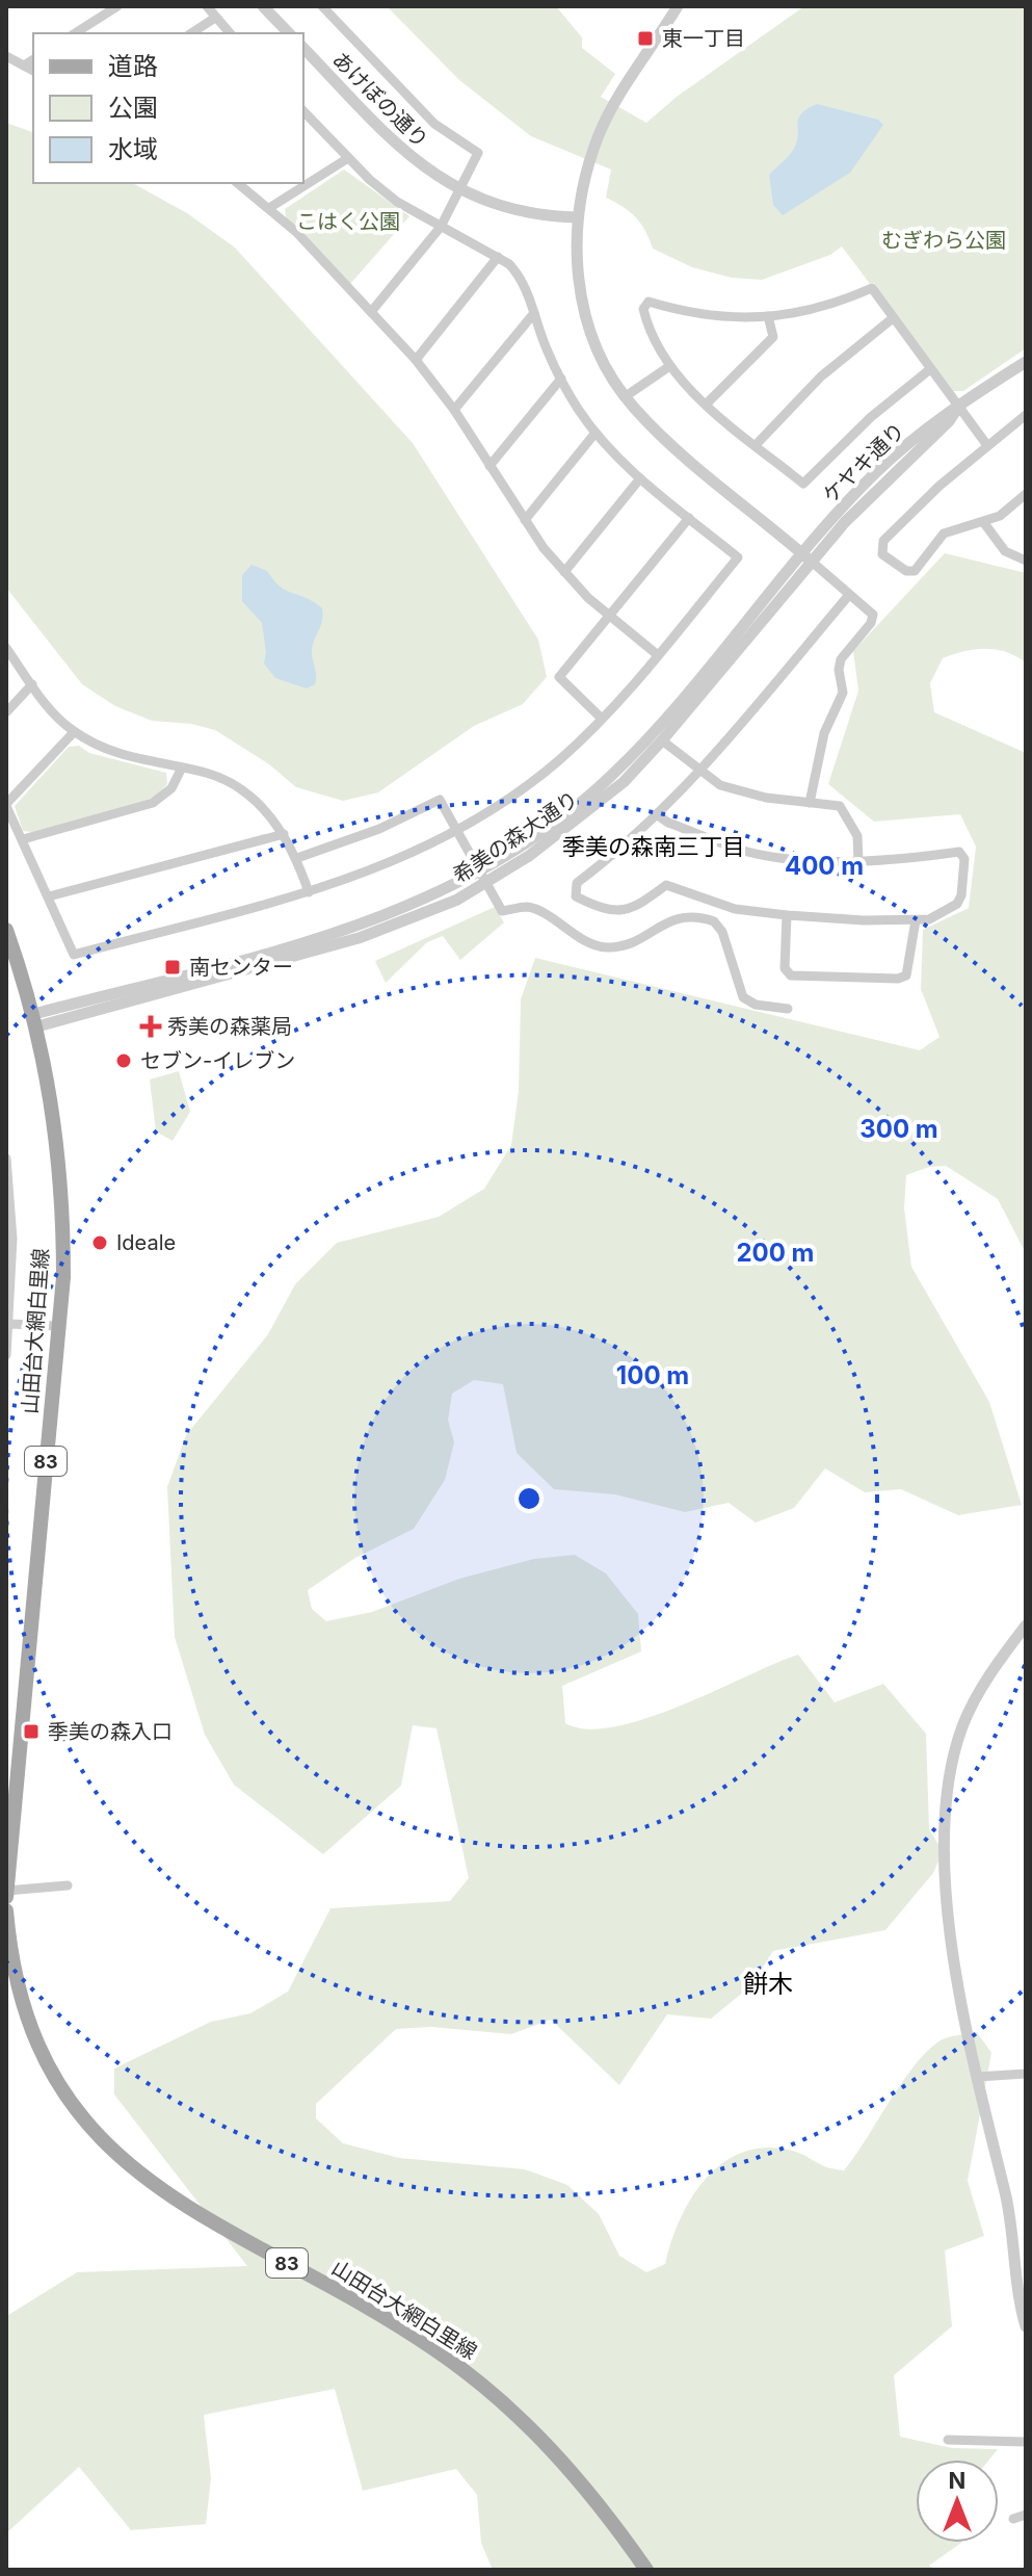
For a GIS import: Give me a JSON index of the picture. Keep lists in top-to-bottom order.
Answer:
{
  "streets": {
    "main road": ["山田台大網白里線", "83"],
    "street": ["あけぼの通り", "ケヤキ通り", "希美の森大通り"]
  },
  "crossings": [
    ["ケヤキ通り", "希美の森大通り"],
    ["希美の森大通り", "山田台大網白里線"]
  ],
  "districts": ["季美の森南三丁目", "餅木"],
  "parks": ["こはく公園", "むぎわら公園"],
  "places": {
    "transit": ["東一丁目", "南センター", "季美の森入口"],
    "health": ["秀美の森薬局"],
    "other": ["セブン-イレブン", "Ideale"]
  },
  "legend": ["道路", "公園", "水域"],
  "north": "top",
  "rings": [
    "400 m",
    "300 m",
    "200 m",
    "100 m"
  ]
}
